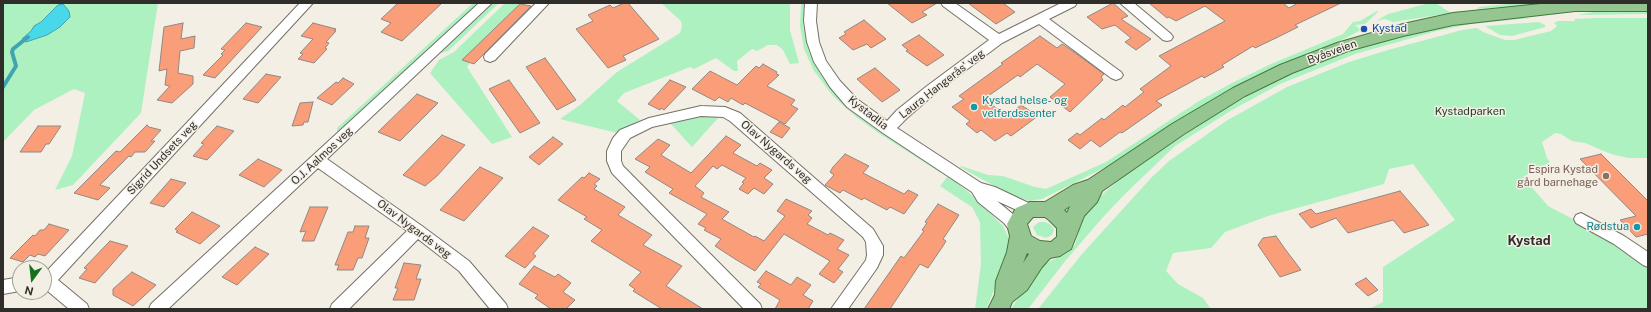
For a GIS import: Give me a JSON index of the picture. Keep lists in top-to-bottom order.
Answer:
{
  "streets": {
    "main road": ["Byåsveien"],
    "street": [
      "Laura Hangerås' veg",
      "Kystadlia",
      "Olav Nygards veg",
      "O.J. Aalmos veg",
      "Sigrid Undsets veg"
    ]
  },
  "crossings": [
    ["Byåsveien", "Kystadlia"],
    ["Laura Hangerås' veg", "Kystadlia"],
    ["Olav Nygards veg", "O.J. Aalmos veg"]
  ],
  "districts": ["Kystad"],
  "parks": ["Kystadparken"],
  "places": [
    "Kystad",
    "Kystad helse- og velferdssenter",
    "Espira Kystad gård barnehage",
    "Rødstua"
  ],
  "north": "bottom"
}
